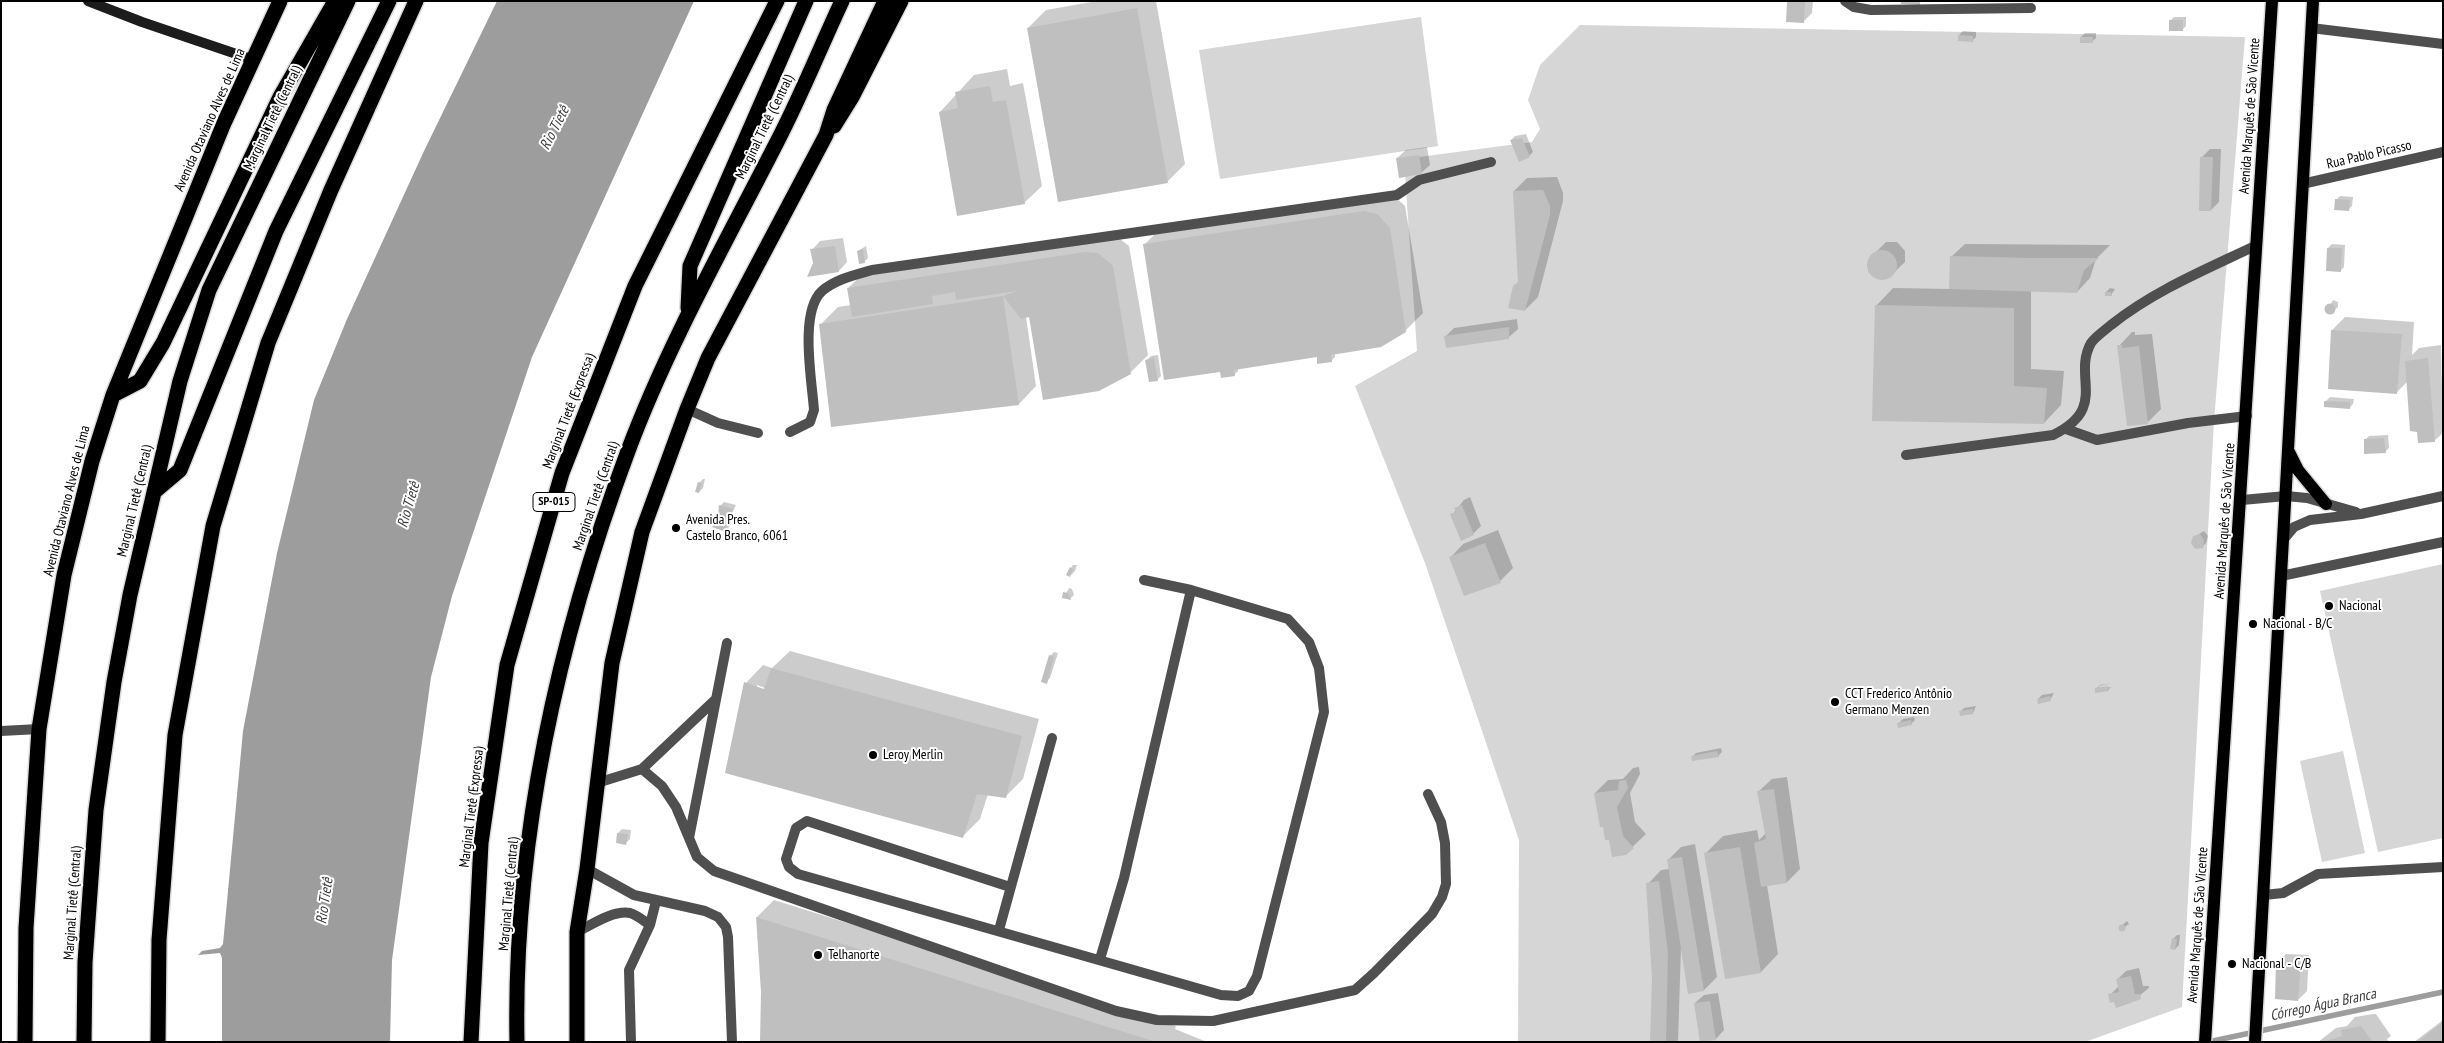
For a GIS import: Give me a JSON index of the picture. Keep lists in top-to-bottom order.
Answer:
{
  "streets": {
    "highway": [
      "Marginal Tietê (Central)",
      "Avenida Otaviano Alves de Lima",
      "Marginal Tietê (Expressa)",
      "SP-015"
    ],
    "main road": ["Avenida Marquês de São Vicente"],
    "street": ["Rua Pablo Picasso"]
  },
  "water": ["Rio Tietê", "Córrego Água Branca"],
  "places": [
    "Avenida Pres. Castelo Branco, 6061",
    "Nacional",
    "Nacional - B/C",
    "CCT Frederico Antônio Germano Menzen",
    "Leroy Merlin",
    "Telhanorte",
    "Nacional - C/B"
  ]
}
